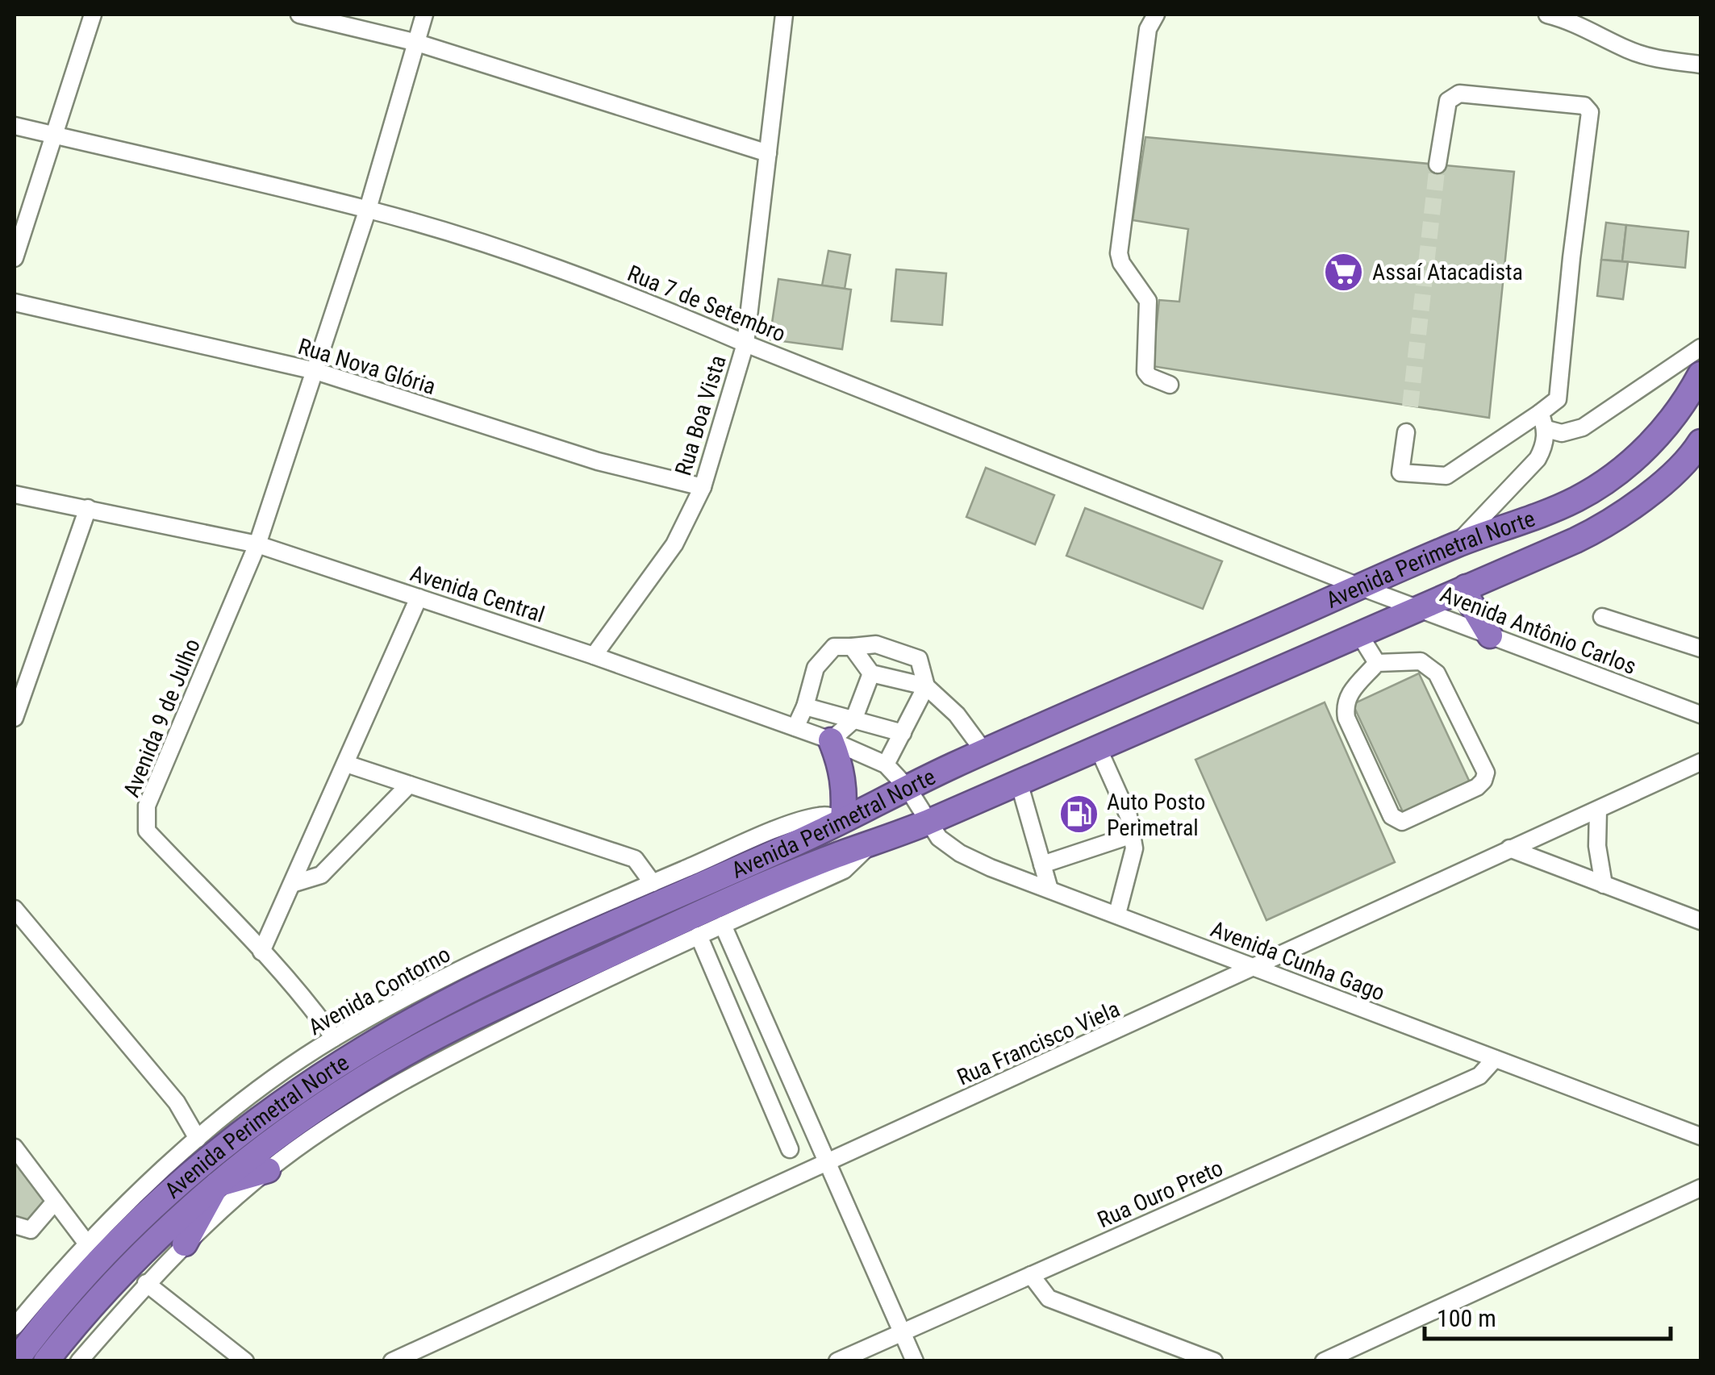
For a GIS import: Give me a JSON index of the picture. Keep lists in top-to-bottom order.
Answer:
{
  "streets": {
    "highway": ["Avenida Perimetral Norte"],
    "street": [
      "Rua 7 de Setembro",
      "Rua Nova Glória",
      "Rua Boa Vista",
      "Avenida Central",
      "Avenida Antônio Carlos",
      "Avenida 9 de Julho",
      "Avenida Cunha Gago",
      "Avenida Contorno",
      "Rua Francisco Viela",
      "Rua Ouro Preto"
    ]
  },
  "crossings": [
    ["Rua 7 de Setembro", "Rua Boa Vista"],
    ["Rua 7 de Setembro", "Avenida Perimetral Norte"],
    ["Rua 7 de Setembro", "Avenida Antônio Carlos"],
    ["Rua 7 de Setembro", "Avenida 9 de Julho"],
    ["Rua Nova Glória", "Rua Boa Vista"],
    ["Rua Nova Glória", "Avenida 9 de Julho"],
    ["Rua Boa Vista", "Avenida Central"],
    ["Avenida Perimetral Norte", "Avenida Central"],
    ["Avenida Perimetral Norte", "Avenida Antônio Carlos"],
    ["Avenida Perimetral Norte", "Avenida Cunha Gago"],
    ["Avenida Perimetral Norte", "Avenida Contorno"],
    ["Avenida Central", "Avenida 9 de Julho"],
    ["Avenida Central", "Avenida Cunha Gago"],
    ["Avenida 9 de Julho", "Avenida Contorno"],
    ["Avenida Cunha Gago", "Rua Francisco Viela"],
    ["Avenida Cunha Gago", "Rua Ouro Preto"]
  ],
  "places": {
    "supermarket": ["Assaí Atacadista"],
    "fuel station": ["Auto Posto Perimetral"]
  },
  "scale_bar": "100 m"
}
